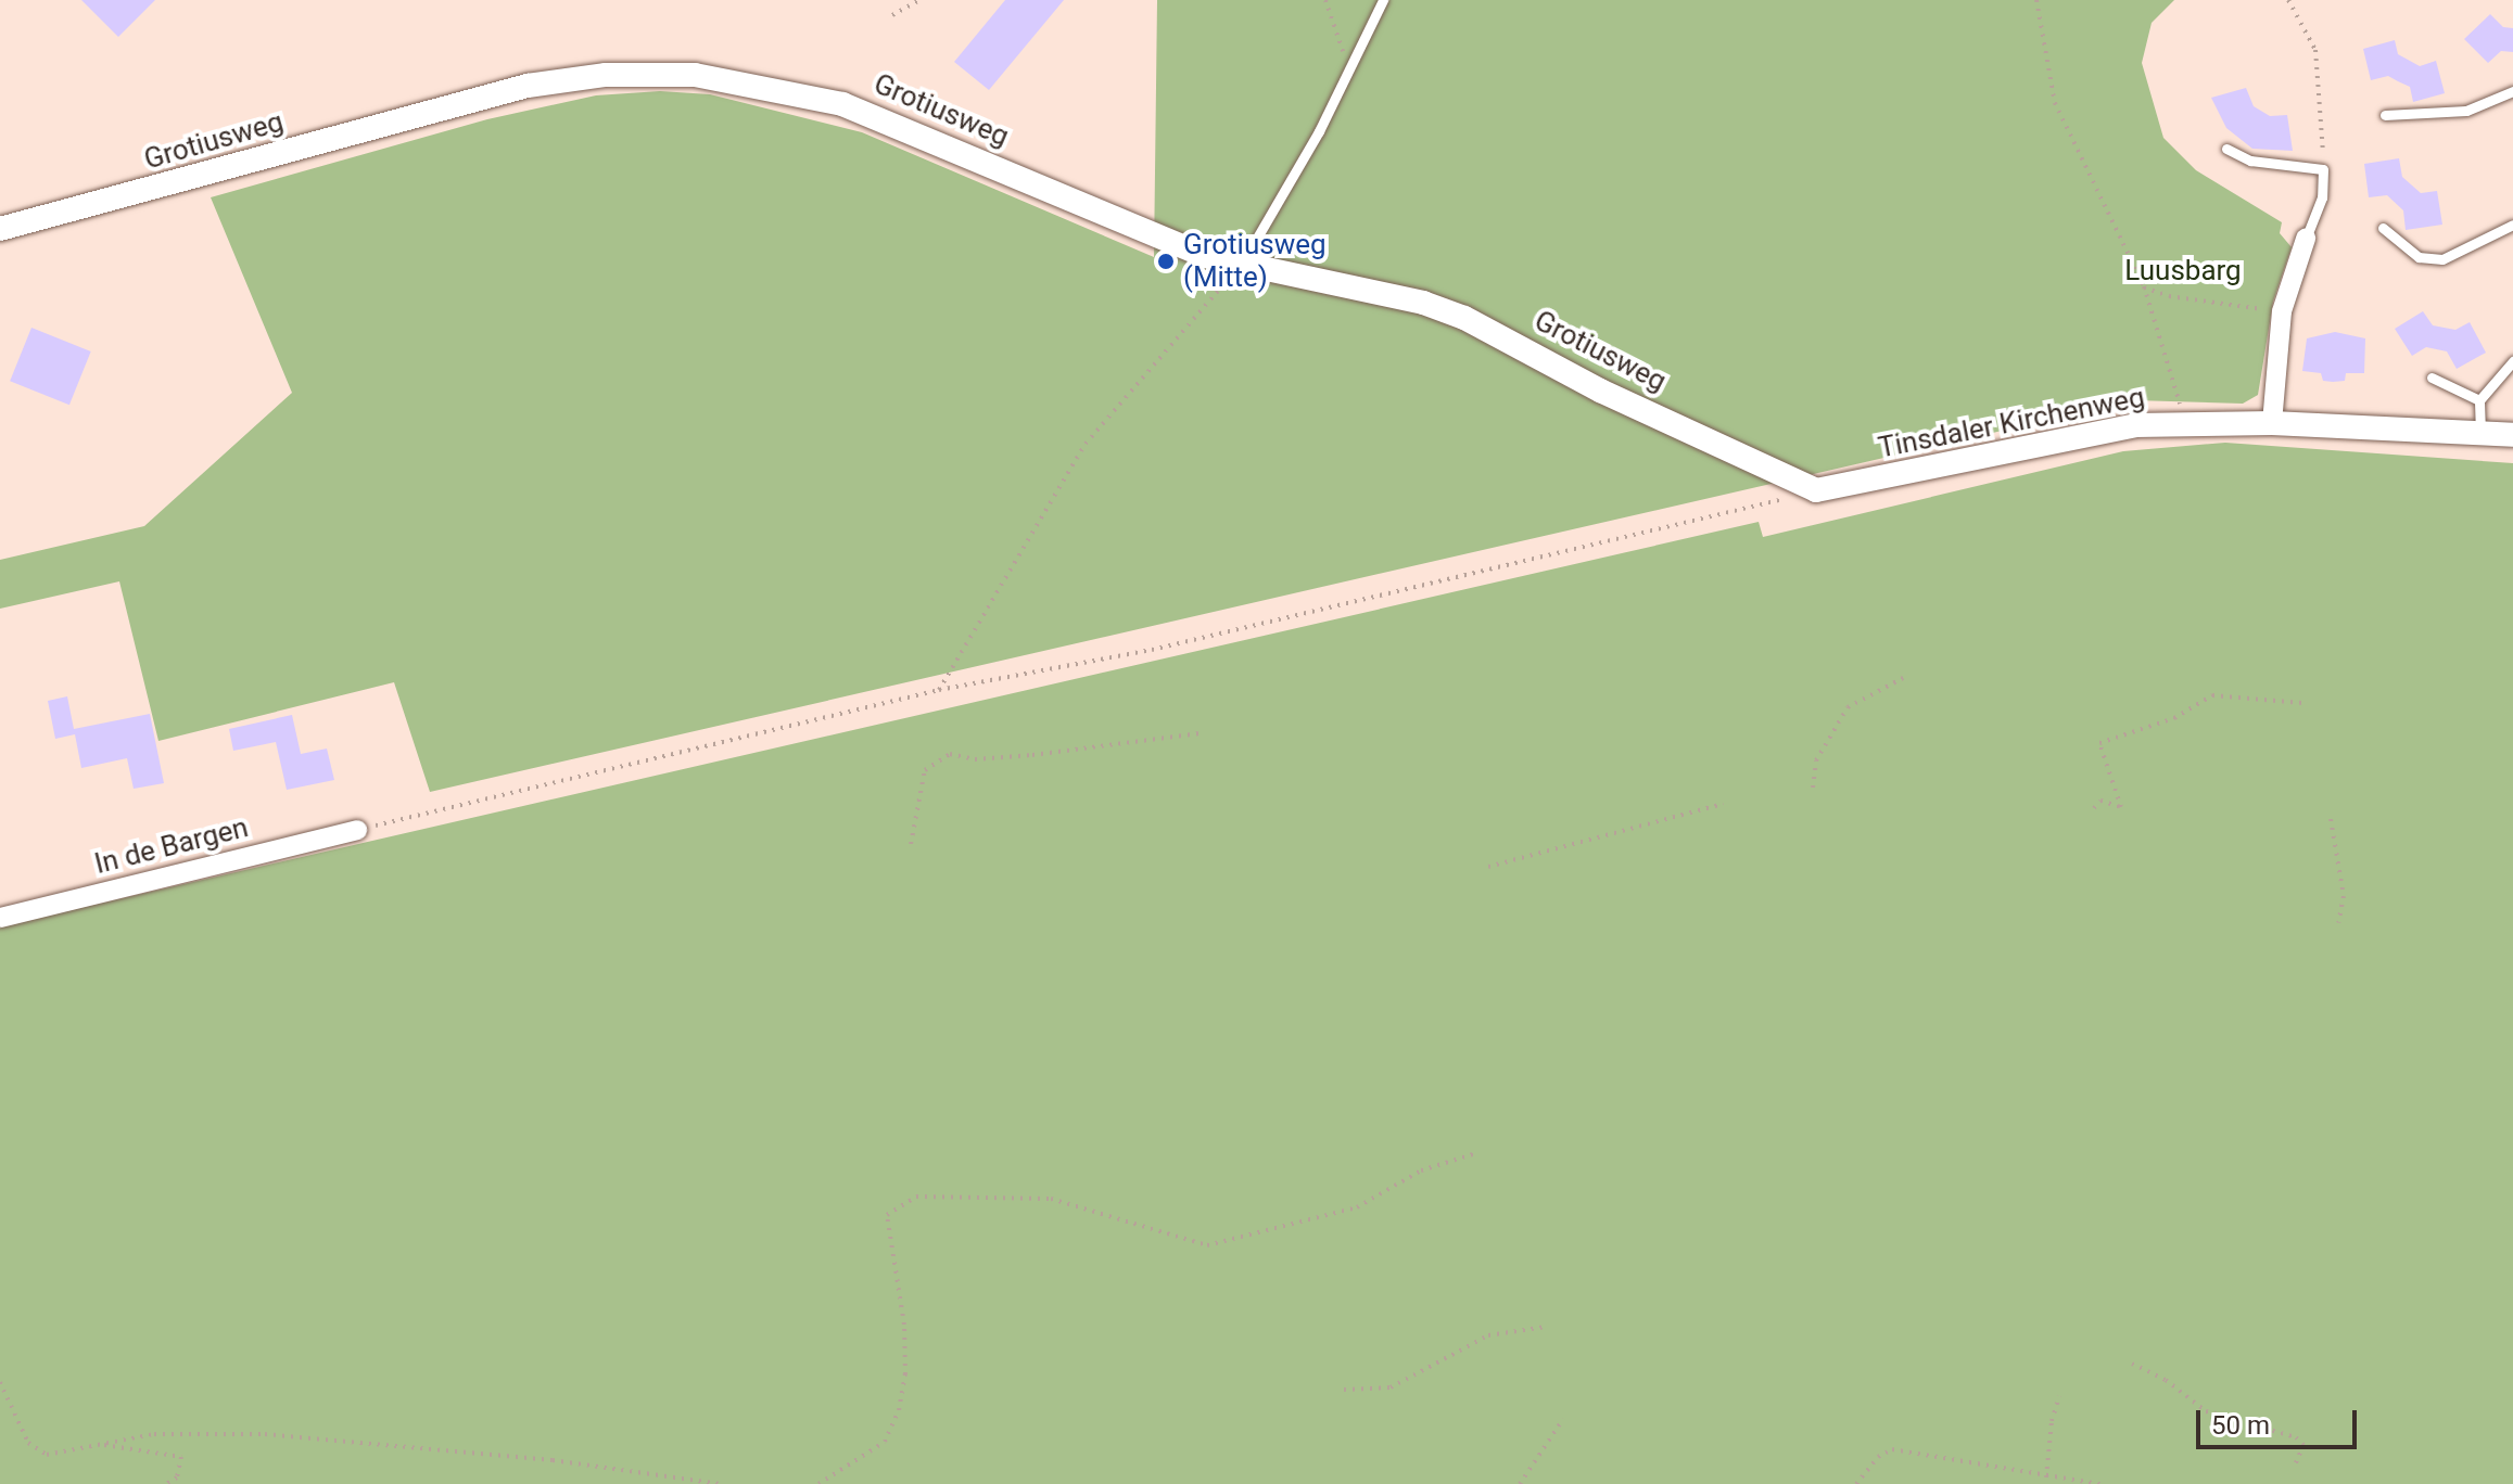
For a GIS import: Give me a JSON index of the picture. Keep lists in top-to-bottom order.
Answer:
{
  "streets": {
    "street": ["Grotiusweg", "Tinsdaler Kirchenweg", "In de Bargen"]
  },
  "crossings": [
    ["Grotiusweg", "Tinsdaler Kirchenweg"]
  ],
  "parks": ["Luusbarg"],
  "places": ["Grotiusweg (Mitte)"],
  "scale_bar": "50 m"
}
